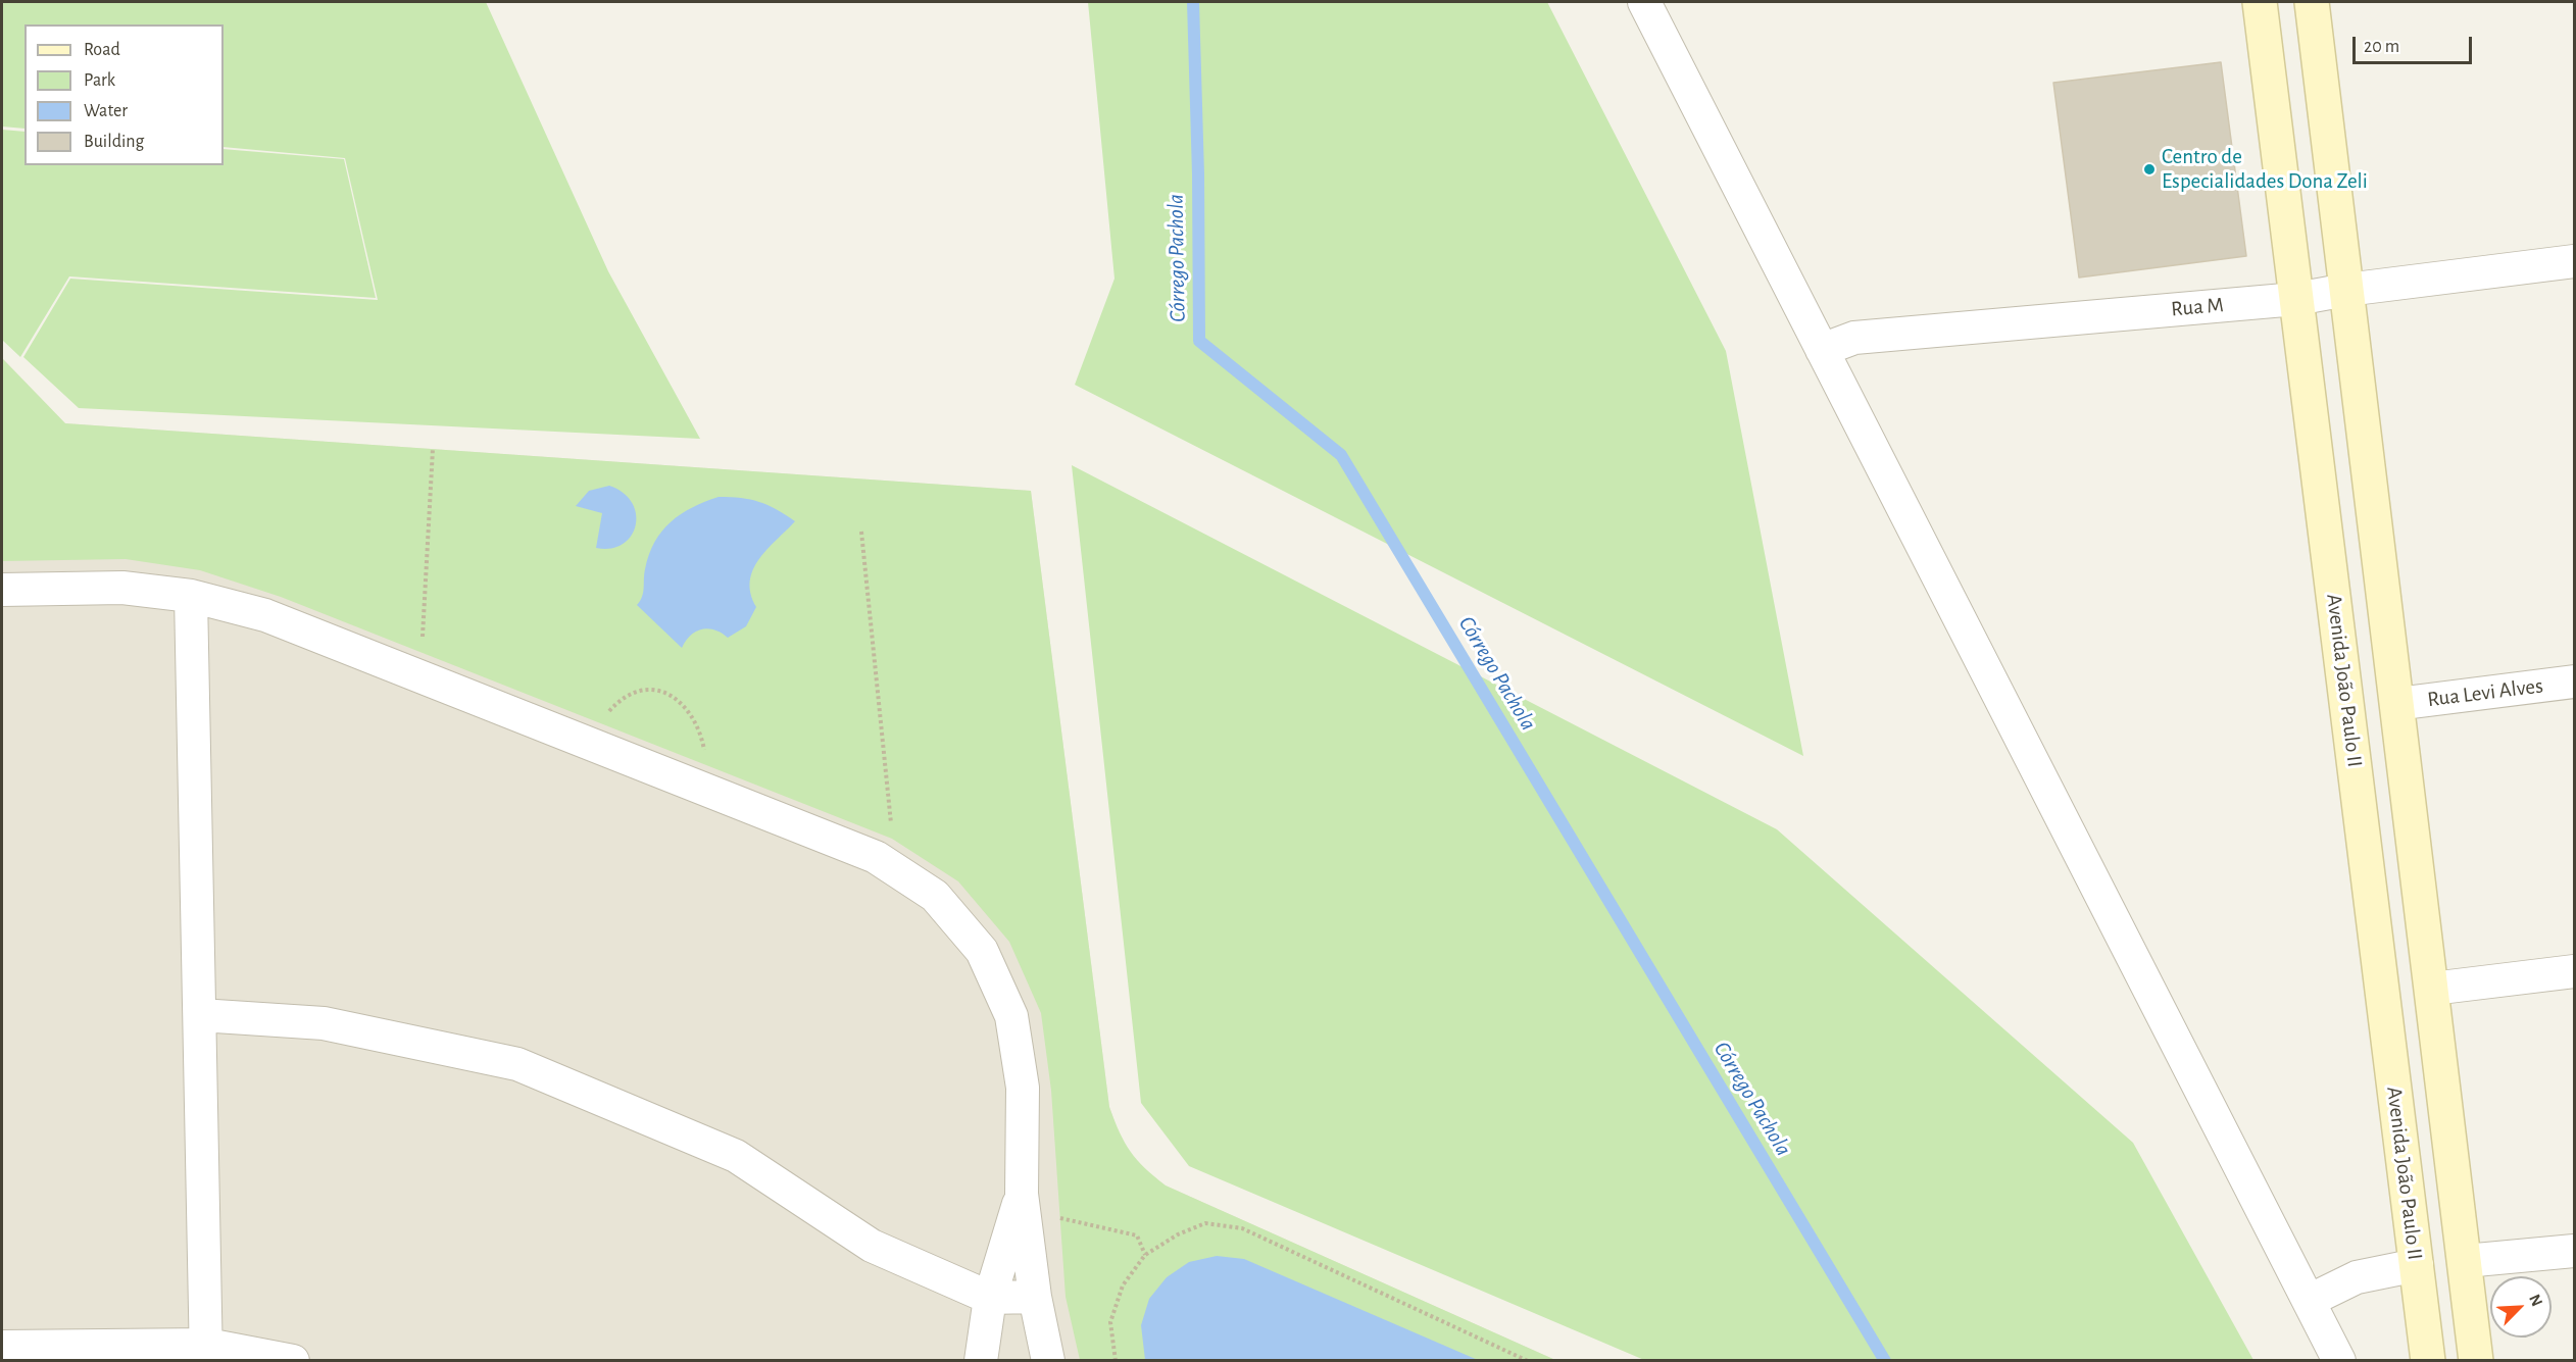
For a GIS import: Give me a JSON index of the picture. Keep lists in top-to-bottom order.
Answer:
{
  "streets": {
    "street": ["Rua M", "Avenida João Paulo II", "Rua Levi Alves"]
  },
  "crossings": [
    ["Rua M", "Avenida João Paulo II"]
  ],
  "water": ["Córrego Pachola"],
  "places": ["Centro de Especialidades Dona Zeli"],
  "legend": [
    "Road",
    "Park",
    "Water",
    "Building"
  ],
  "scale_bar": "20 m",
  "north": "top right"
}
